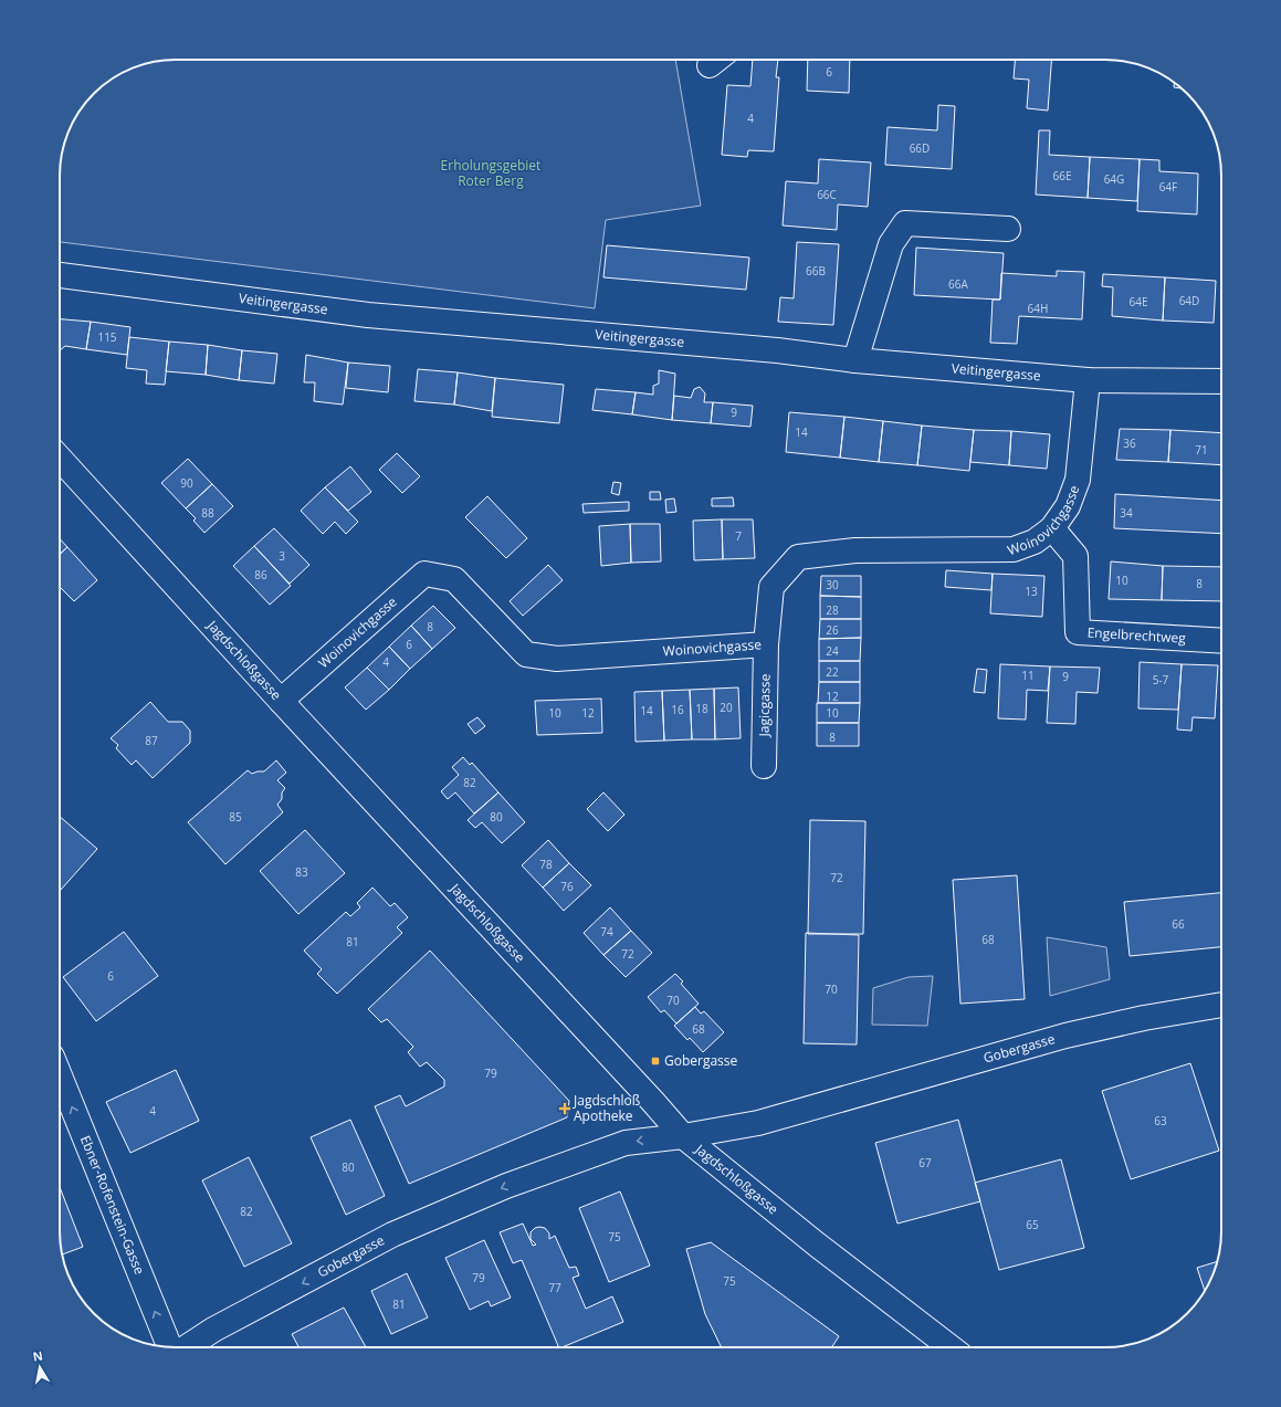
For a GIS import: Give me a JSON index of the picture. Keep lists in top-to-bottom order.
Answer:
{
  "streets": {
    "street": [
      "Veitingergasse",
      "Woinovichgasse",
      "Engelbrechtweg",
      "Jagdschloßgasse",
      "Jagicgasse",
      "Gobergasse",
      "Ebner-Rofenstein-Gasse"
    ]
  },
  "crossings": [
    ["Veitingergasse", "Woinovichgasse"],
    ["Woinovichgasse", "Engelbrechtweg"],
    ["Woinovichgasse", "Jagdschloßgasse"],
    ["Woinovichgasse", "Jagicgasse"],
    ["Jagdschloßgasse", "Gobergasse"]
  ],
  "one_way": ["Gobergasse", "Ebner-Rofenstein-Gasse"],
  "parks": ["Erholungsgebiet Roter Berg"],
  "places": {
    "transit": ["Gobergasse"],
    "health": ["Jagdschloß Apotheke"]
  },
  "house_numbers": [
    "6",
    "4",
    "66D",
    "66E",
    "64G",
    "64F",
    "66C",
    "66B",
    "66A",
    "64D",
    "64E",
    "64H",
    "115",
    "9",
    "14",
    "36",
    "71",
    "90",
    "88",
    "34",
    "7",
    "3",
    "86",
    "10",
    "8",
    "30",
    "13",
    "28",
    "8",
    "26",
    "6",
    "24",
    "4",
    "22",
    "11",
    "9",
    "5-7",
    "12",
    "20",
    "18",
    "16",
    "14",
    "10",
    "12",
    "10",
    "8",
    "87",
    "82",
    "85",
    "80",
    "78",
    "83",
    "72",
    "76",
    "66",
    "74",
    "68",
    "81",
    "72",
    "6",
    "70",
    "70",
    "68",
    "79",
    "4",
    "63",
    "67",
    "80",
    "82",
    "65",
    "75",
    "79",
    "75",
    "77",
    "81"
  ],
  "north": "top"
}
